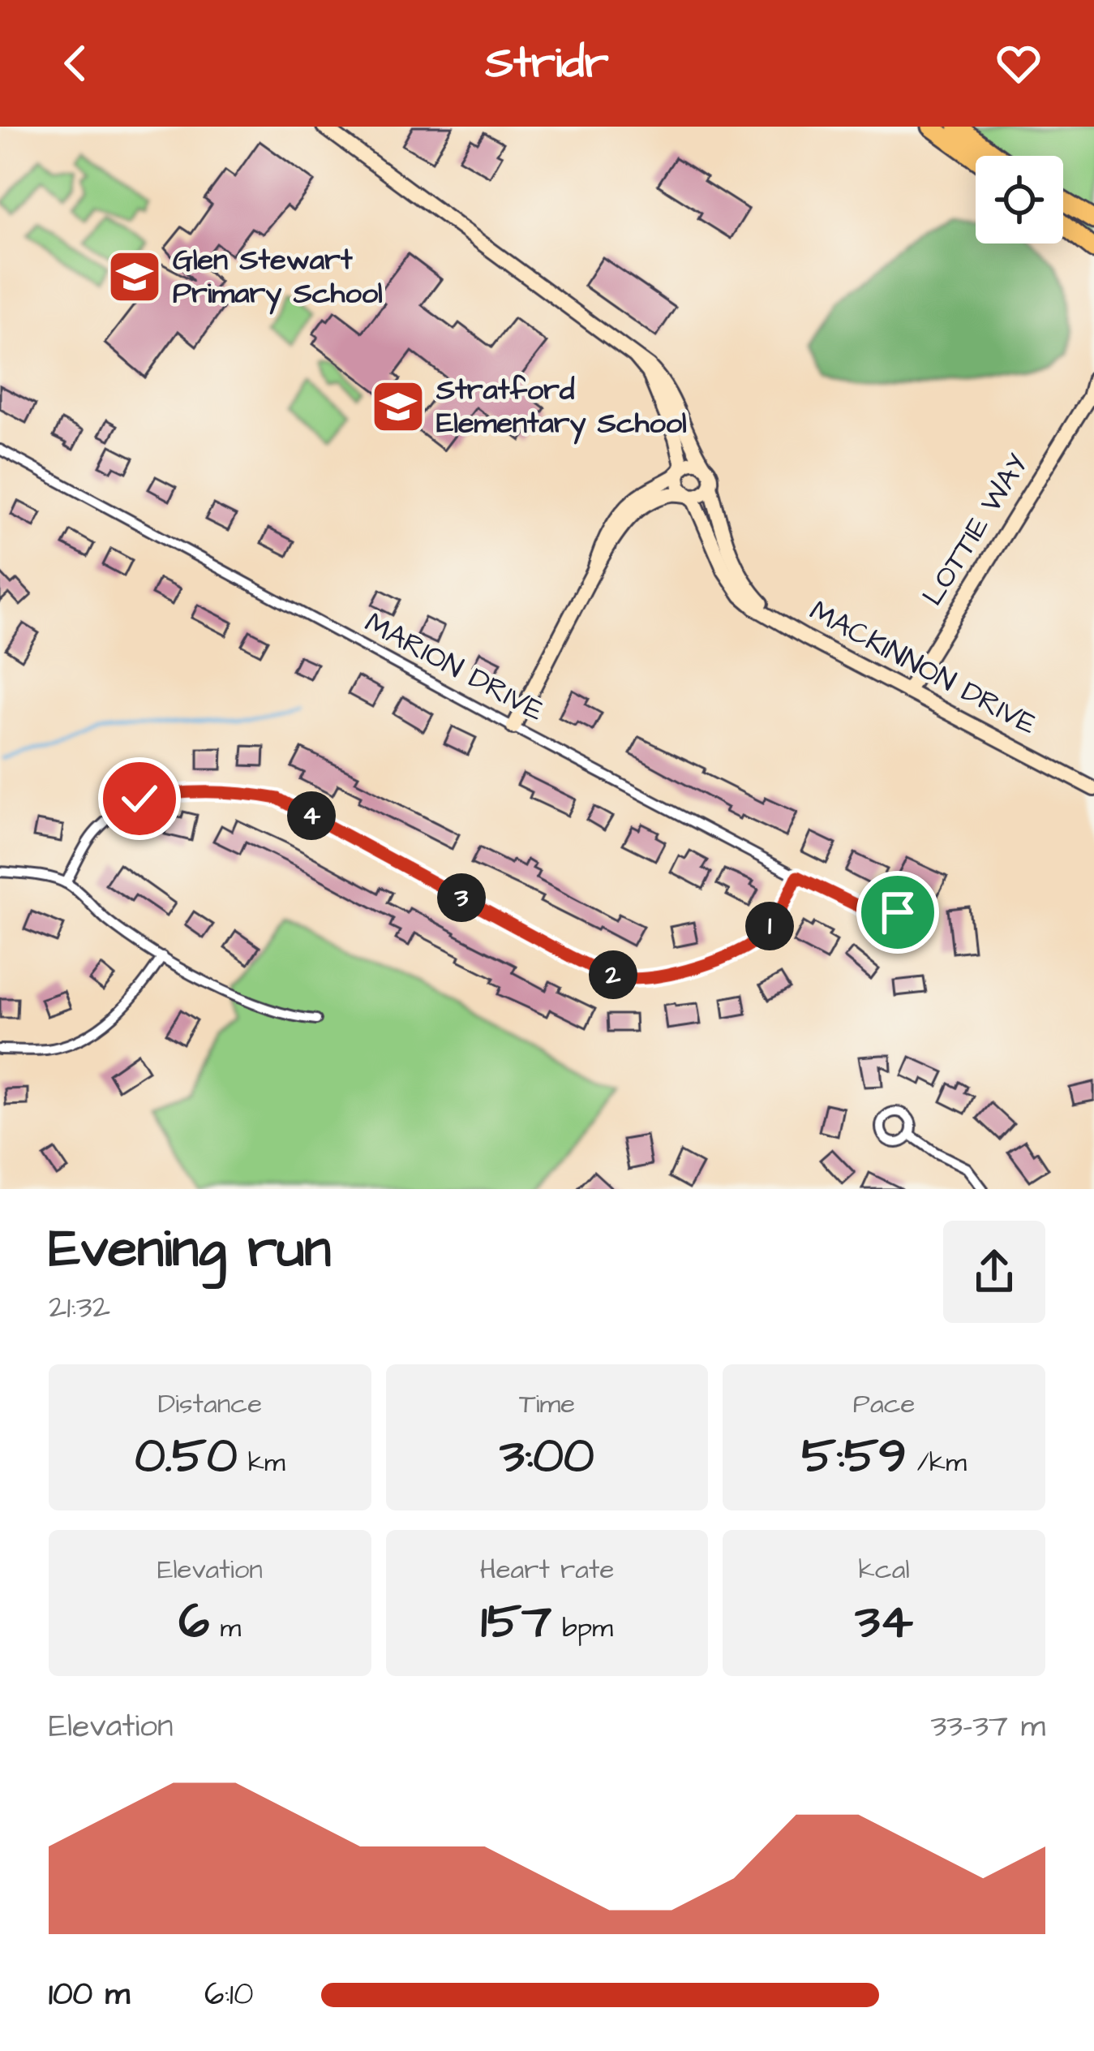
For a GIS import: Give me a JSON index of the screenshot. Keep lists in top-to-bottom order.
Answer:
{
  "streets": {
    "street": ["LOTTIE WAY", "MARION DRIVE", "MACKINNON DRIVE"]
  },
  "crossings": [
    ["LOTTIE WAY", "MACKINNON DRIVE"]
  ],
  "places": {
    "school or university": ["Glen Stewart Primary School", "Stratford Elementary School"]
  },
  "page": {
    "header": "Stridr",
    "pins": [
      "4",
      "3",
      "1",
      "2"
    ],
    "heading": ["Evening run", "21:32"],
    "stats": [
      ["Distance", "0.50 km"],
      ["Time", "3:00"],
      ["Pace", "5:59 /km"],
      ["Elevation", "6 m"],
      ["Heart rate", "157 bpm"],
      ["kcal", "34"]
    ],
    "chart": ["Elevation", "33–37 m"],
    "list": [
      {
        "name": "100 m",
        "note": "6:10"
      }
    ]
  }
}
